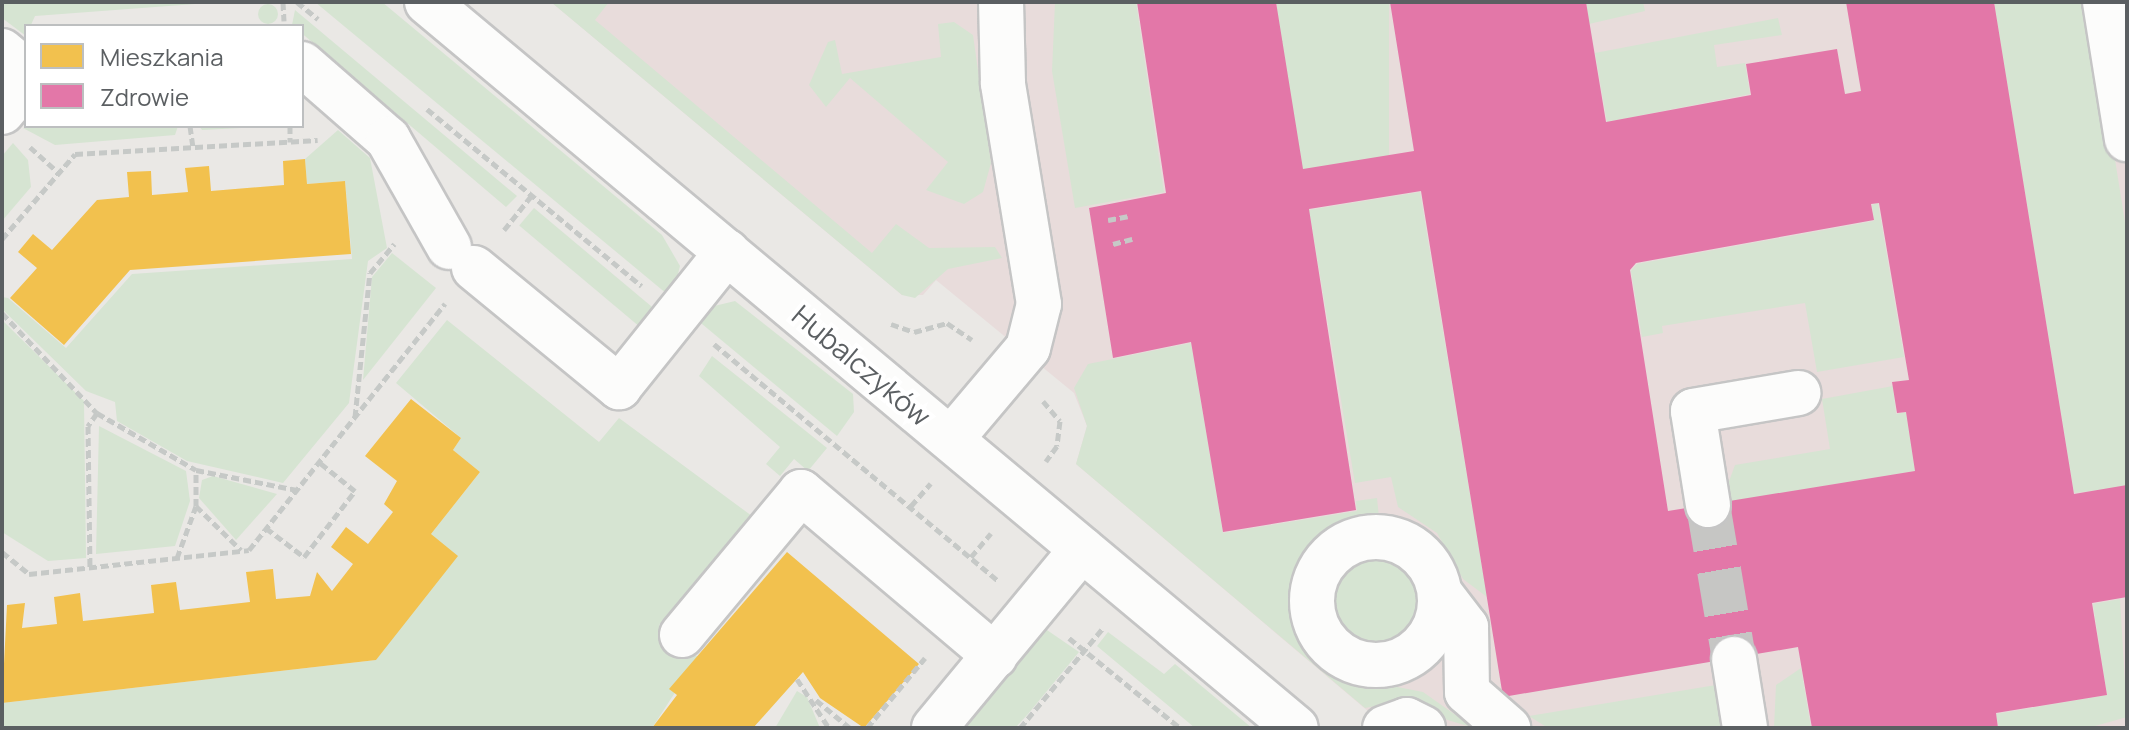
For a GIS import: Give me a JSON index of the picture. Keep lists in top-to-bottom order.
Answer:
{
  "streets": {
    "street": ["Hubalczyków"]
  },
  "legend": ["Mieszkania", "Zdrowie"]
}
